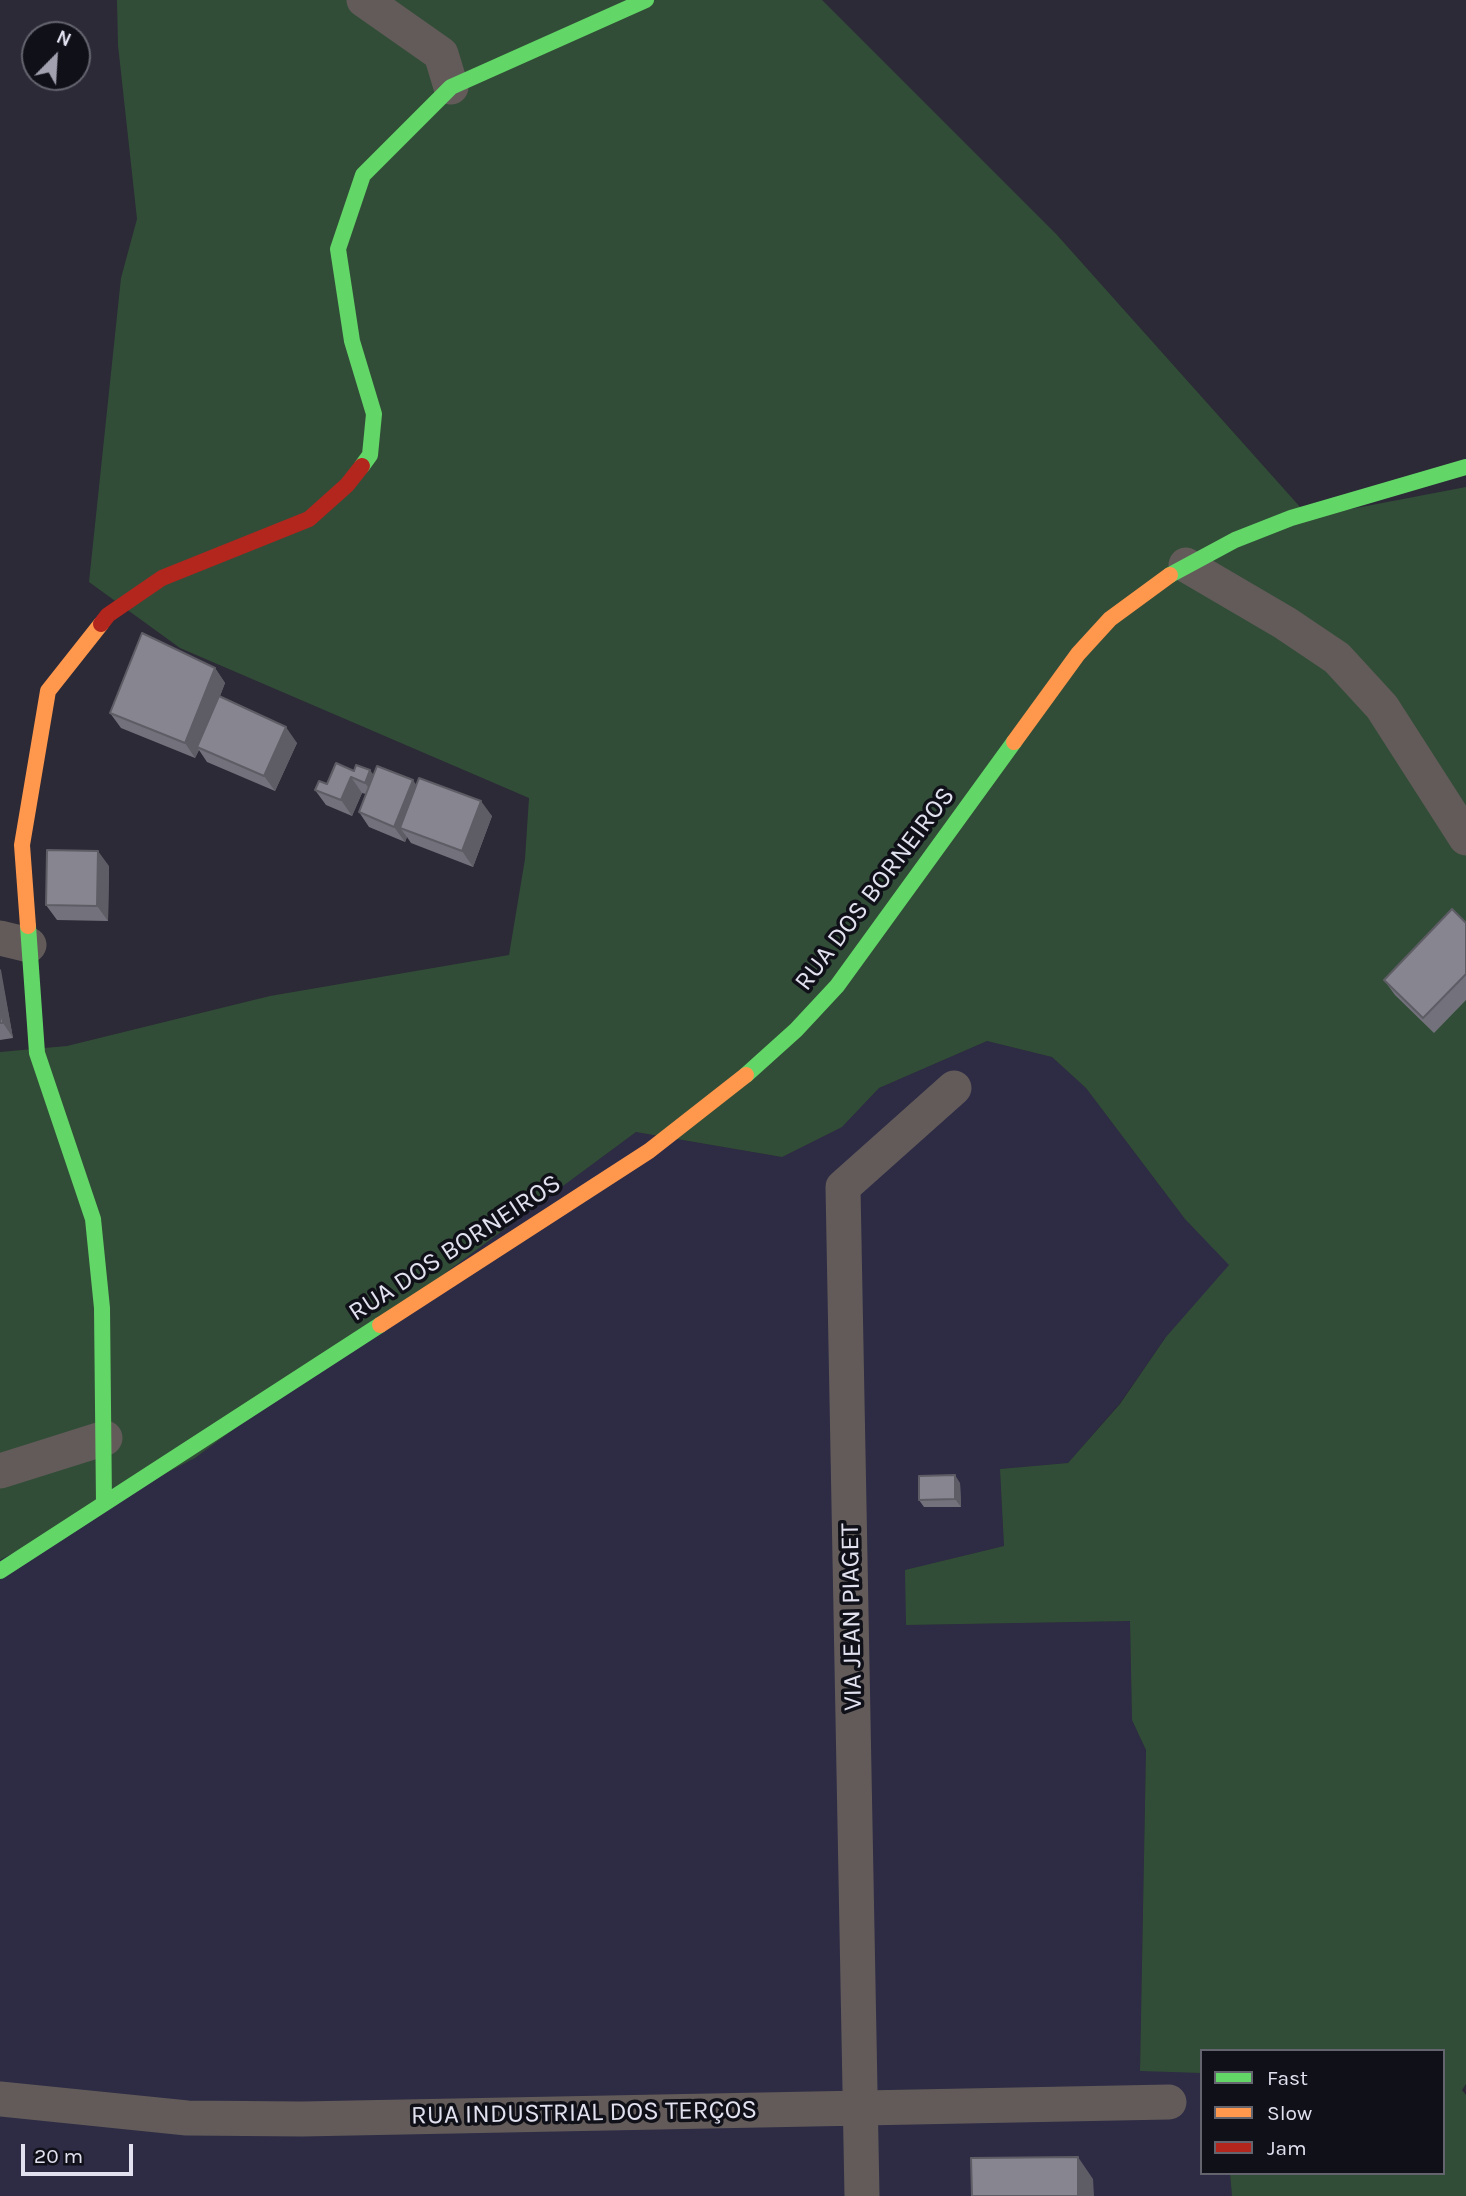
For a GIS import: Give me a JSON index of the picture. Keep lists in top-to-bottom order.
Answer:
{
  "streets": {
    "street": ["RUA DOS BORNEIROS", "VIA JEAN PIAGET", "RUA INDUSTRIAL DOS TERÇOS"]
  },
  "crossings": [
    ["VIA JEAN PIAGET", "RUA INDUSTRIAL DOS TERÇOS"]
  ],
  "legend": ["Fast", "Slow", "Jam"],
  "scale_bar": "20 m",
  "north": "top right"
}
